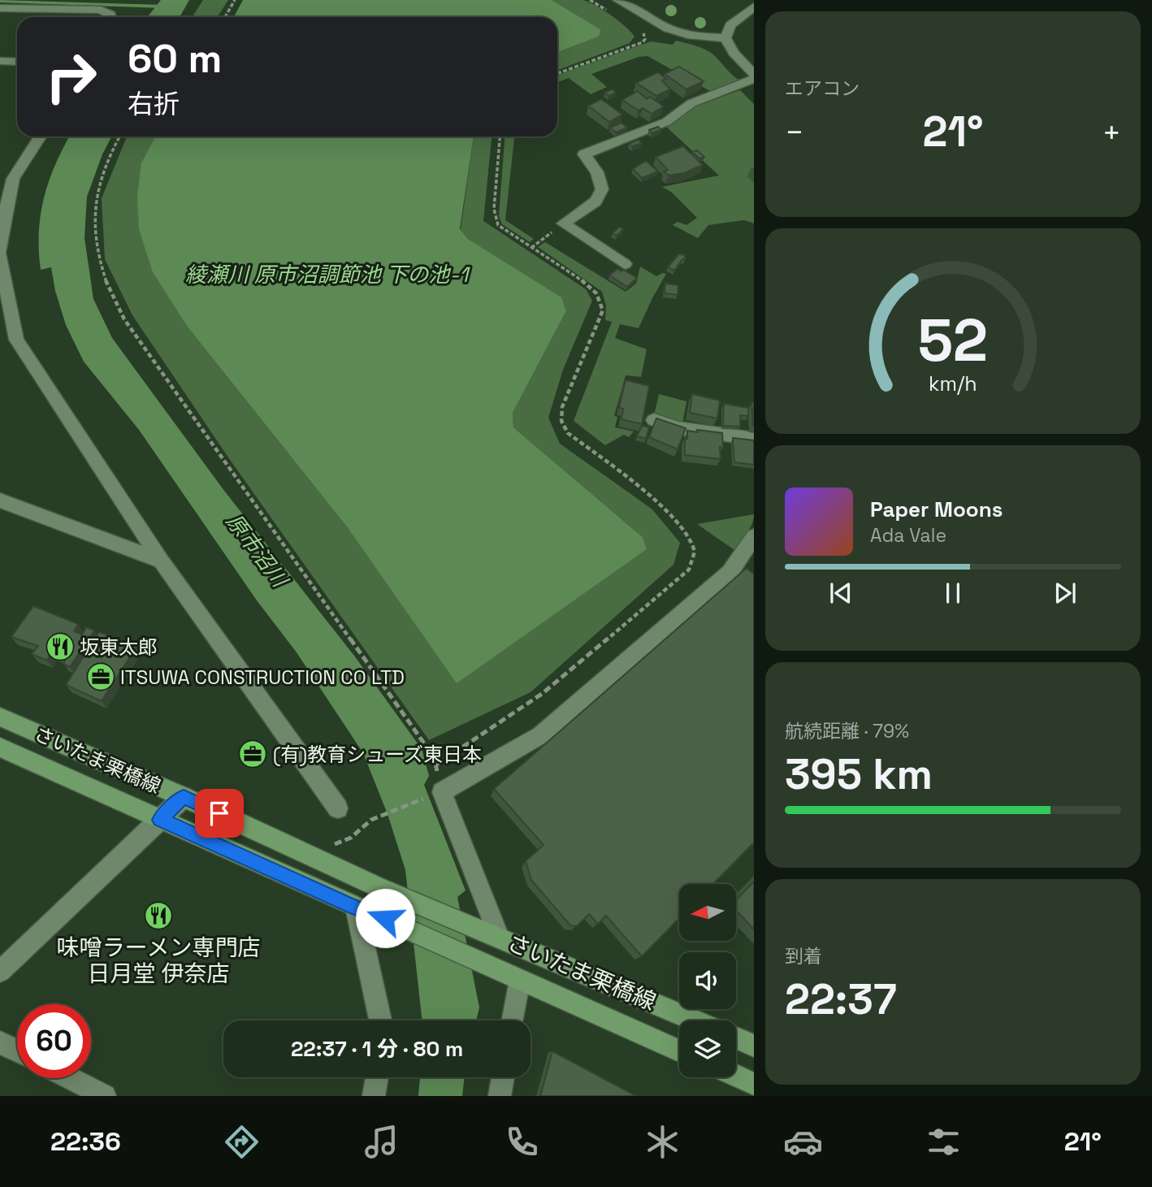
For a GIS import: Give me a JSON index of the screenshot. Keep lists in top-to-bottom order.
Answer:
{
  "streets": {
    "main road": ["さいたま栗橋線"]
  },
  "water": ["綾瀬川 原市沼調節池 下の池-1", "原市沼川"],
  "places": {
    "restaurant": ["坂東太郎", "味噌ラーメン専門店 日月堂 伊奈店"],
    "office": ["ITSUWA CONSTRUCTION CO LTD", "(有)教育シューズ東日本"]
  },
  "north": "left",
  "page": {
    "tile": [
      "エアコン",
      ["航続距離 · 79%", "395 km"],
      ["到着", "22:37"]
    ],
    "turn": ["60 m", "右折"],
    "heat": ["−", "21°", "+"],
    "song": ["Paper Moons", "Ada Vale"],
    "limit": "60",
    "trip": "22:37 · 1 分 · 80 m",
    "tabs": ["22:36", "21°"],
    "gauge": ["52", "km/h"]
  }
}
